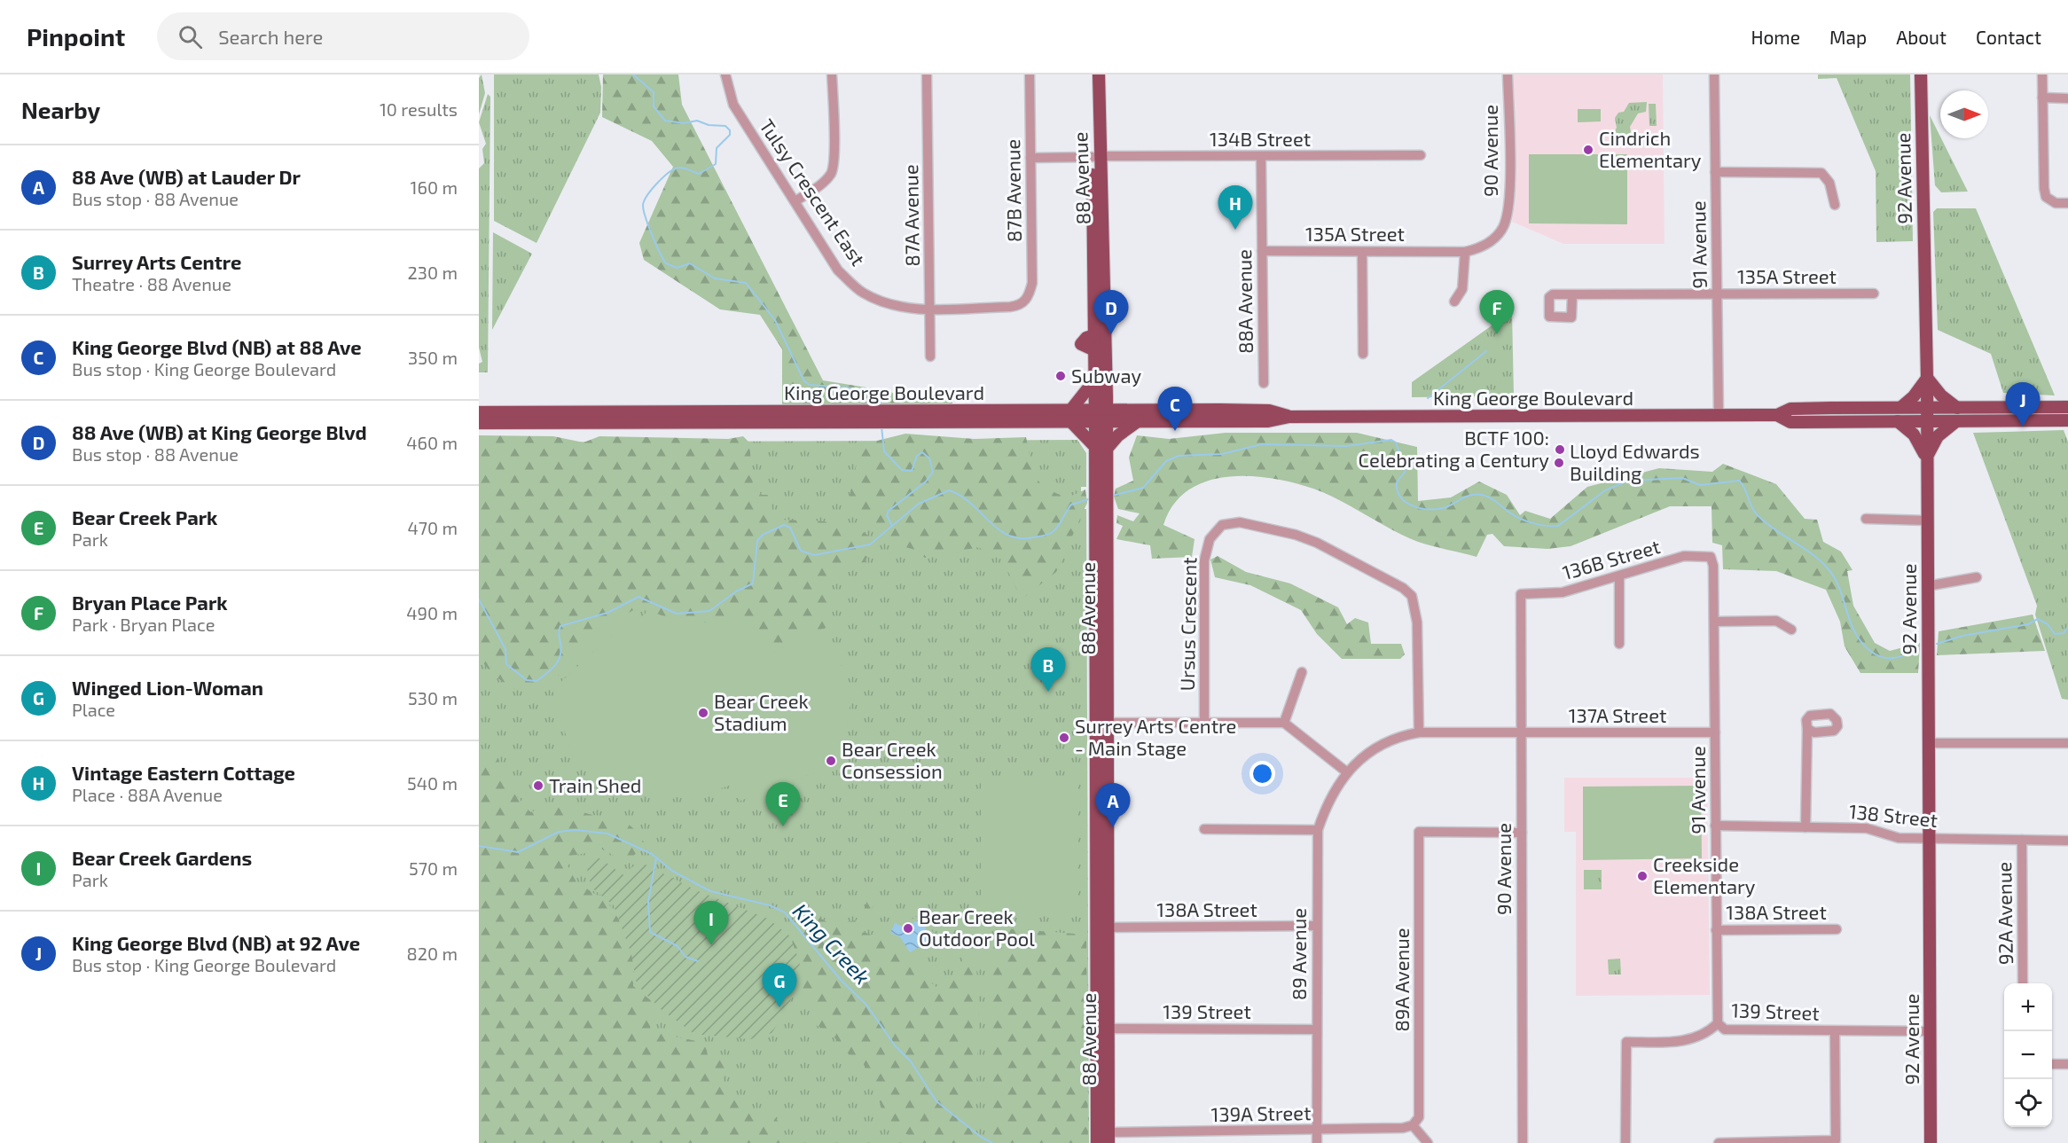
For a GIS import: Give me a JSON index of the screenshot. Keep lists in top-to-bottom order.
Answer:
{
  "streets": {
    "main road": ["88 Avenue", "92 Avenue", "King George Boulevard"],
    "street": [
      "134B Street",
      "90 Avenue",
      "87B Avenue",
      "Tulsy Crescent East",
      "87A Avenue",
      "135A Street",
      "91 Avenue",
      "88A Avenue",
      "136B Street",
      "Ursus Crescent",
      "137A Street",
      "138 Street",
      "138A Street",
      "92A Avenue",
      "89 Avenue",
      "89A Avenue",
      "139 Street",
      "139A Street"
    ]
  },
  "crossings": [
    ["134B Street", "88 Avenue"],
    ["134B Street", "87B Avenue"],
    ["134B Street", "88A Avenue"],
    ["90 Avenue", "135A Street"],
    ["90 Avenue", "136B Street"],
    ["90 Avenue", "137A Street"],
    ["90 Avenue", "89A Avenue"],
    ["88 Avenue", "King George Boulevard"],
    ["88 Avenue", "138A Street"],
    ["88 Avenue", "139 Street"],
    ["88 Avenue", "139A Street"],
    ["92 Avenue", "King George Boulevard"],
    ["92 Avenue", "138 Street"],
    ["92 Avenue", "139 Street"],
    ["87B Avenue", "Tulsy Crescent East"],
    ["Tulsy Crescent East", "87A Avenue"],
    ["135A Street", "91 Avenue"],
    ["135A Street", "88A Avenue"],
    ["91 Avenue", "King George Boulevard"],
    ["91 Avenue", "136B Street"],
    ["91 Avenue", "137A Street"],
    ["91 Avenue", "138 Street"],
    ["91 Avenue", "138A Street"],
    ["91 Avenue", "139 Street"],
    ["Ursus Crescent", "137A Street"],
    ["Ursus Crescent", "89 Avenue"],
    ["137A Street", "89 Avenue"],
    ["138 Street", "92A Avenue"],
    ["138A Street", "89 Avenue"],
    ["89 Avenue", "139 Street"],
    ["89 Avenue", "139A Street"],
    ["89A Avenue", "139A Street"]
  ],
  "water": ["King Creek"],
  "places": [
    "Cindrich Elementary",
    "Subway",
    "BCTF 100: Celebrating a Century",
    "Lloyd Edwards Building",
    "Bear Creek Stadium",
    "Surrey Arts Centre - Main Stage",
    "Bear Creek Consession",
    "Train Shed",
    "Creekside Elementary",
    "Bear Creek Outdoor Pool"
  ],
  "north": "right",
  "page": {
    "header": "Pinpoint",
    "search": "Search here",
    "nav": [
      "Home",
      "Map",
      "About",
      "Contact"
    ],
    "heading": ["Nearby", "10 results"],
    "list": [
      {
        "mark": "A",
        "name": "88 Ave (WB) at Lauder Dr",
        "note": "Bus stop · 88 Avenue",
        "value": "160 m"
      },
      {
        "mark": "B",
        "name": "Surrey Arts Centre",
        "note": "Theatre · 88 Avenue",
        "value": "230 m"
      },
      {
        "mark": "C",
        "name": "King George Blvd (NB) at 88 Ave",
        "note": "Bus stop · King George Boulevard",
        "value": "350 m"
      },
      {
        "mark": "D",
        "name": "88 Ave (WB) at King George Blvd",
        "note": "Bus stop · 88 Avenue",
        "value": "460 m"
      },
      {
        "mark": "E",
        "name": "Bear Creek Park",
        "note": "Park",
        "value": "470 m"
      },
      {
        "mark": "F",
        "name": "Bryan Place Park",
        "note": "Park · Bryan Place",
        "value": "490 m"
      },
      {
        "mark": "G",
        "name": "Winged Lion-Woman",
        "note": "Place",
        "value": "530 m"
      },
      {
        "mark": "H",
        "name": "Vintage Eastern Cottage",
        "note": "Place · 88A Avenue",
        "value": "540 m"
      },
      {
        "mark": "I",
        "name": "Bear Creek Gardens",
        "note": "Park",
        "value": "570 m"
      },
      {
        "mark": "J",
        "name": "King George Blvd (NB) at 92 Ave",
        "note": "Bus stop · King George Boulevard",
        "value": "820 m"
      }
    ],
    "pins": [
      "H",
      "D",
      "F",
      "J",
      "C",
      "B",
      "E",
      "A",
      "I",
      "G"
    ],
    "map_buttons": ["+", "−"]
  }
}
